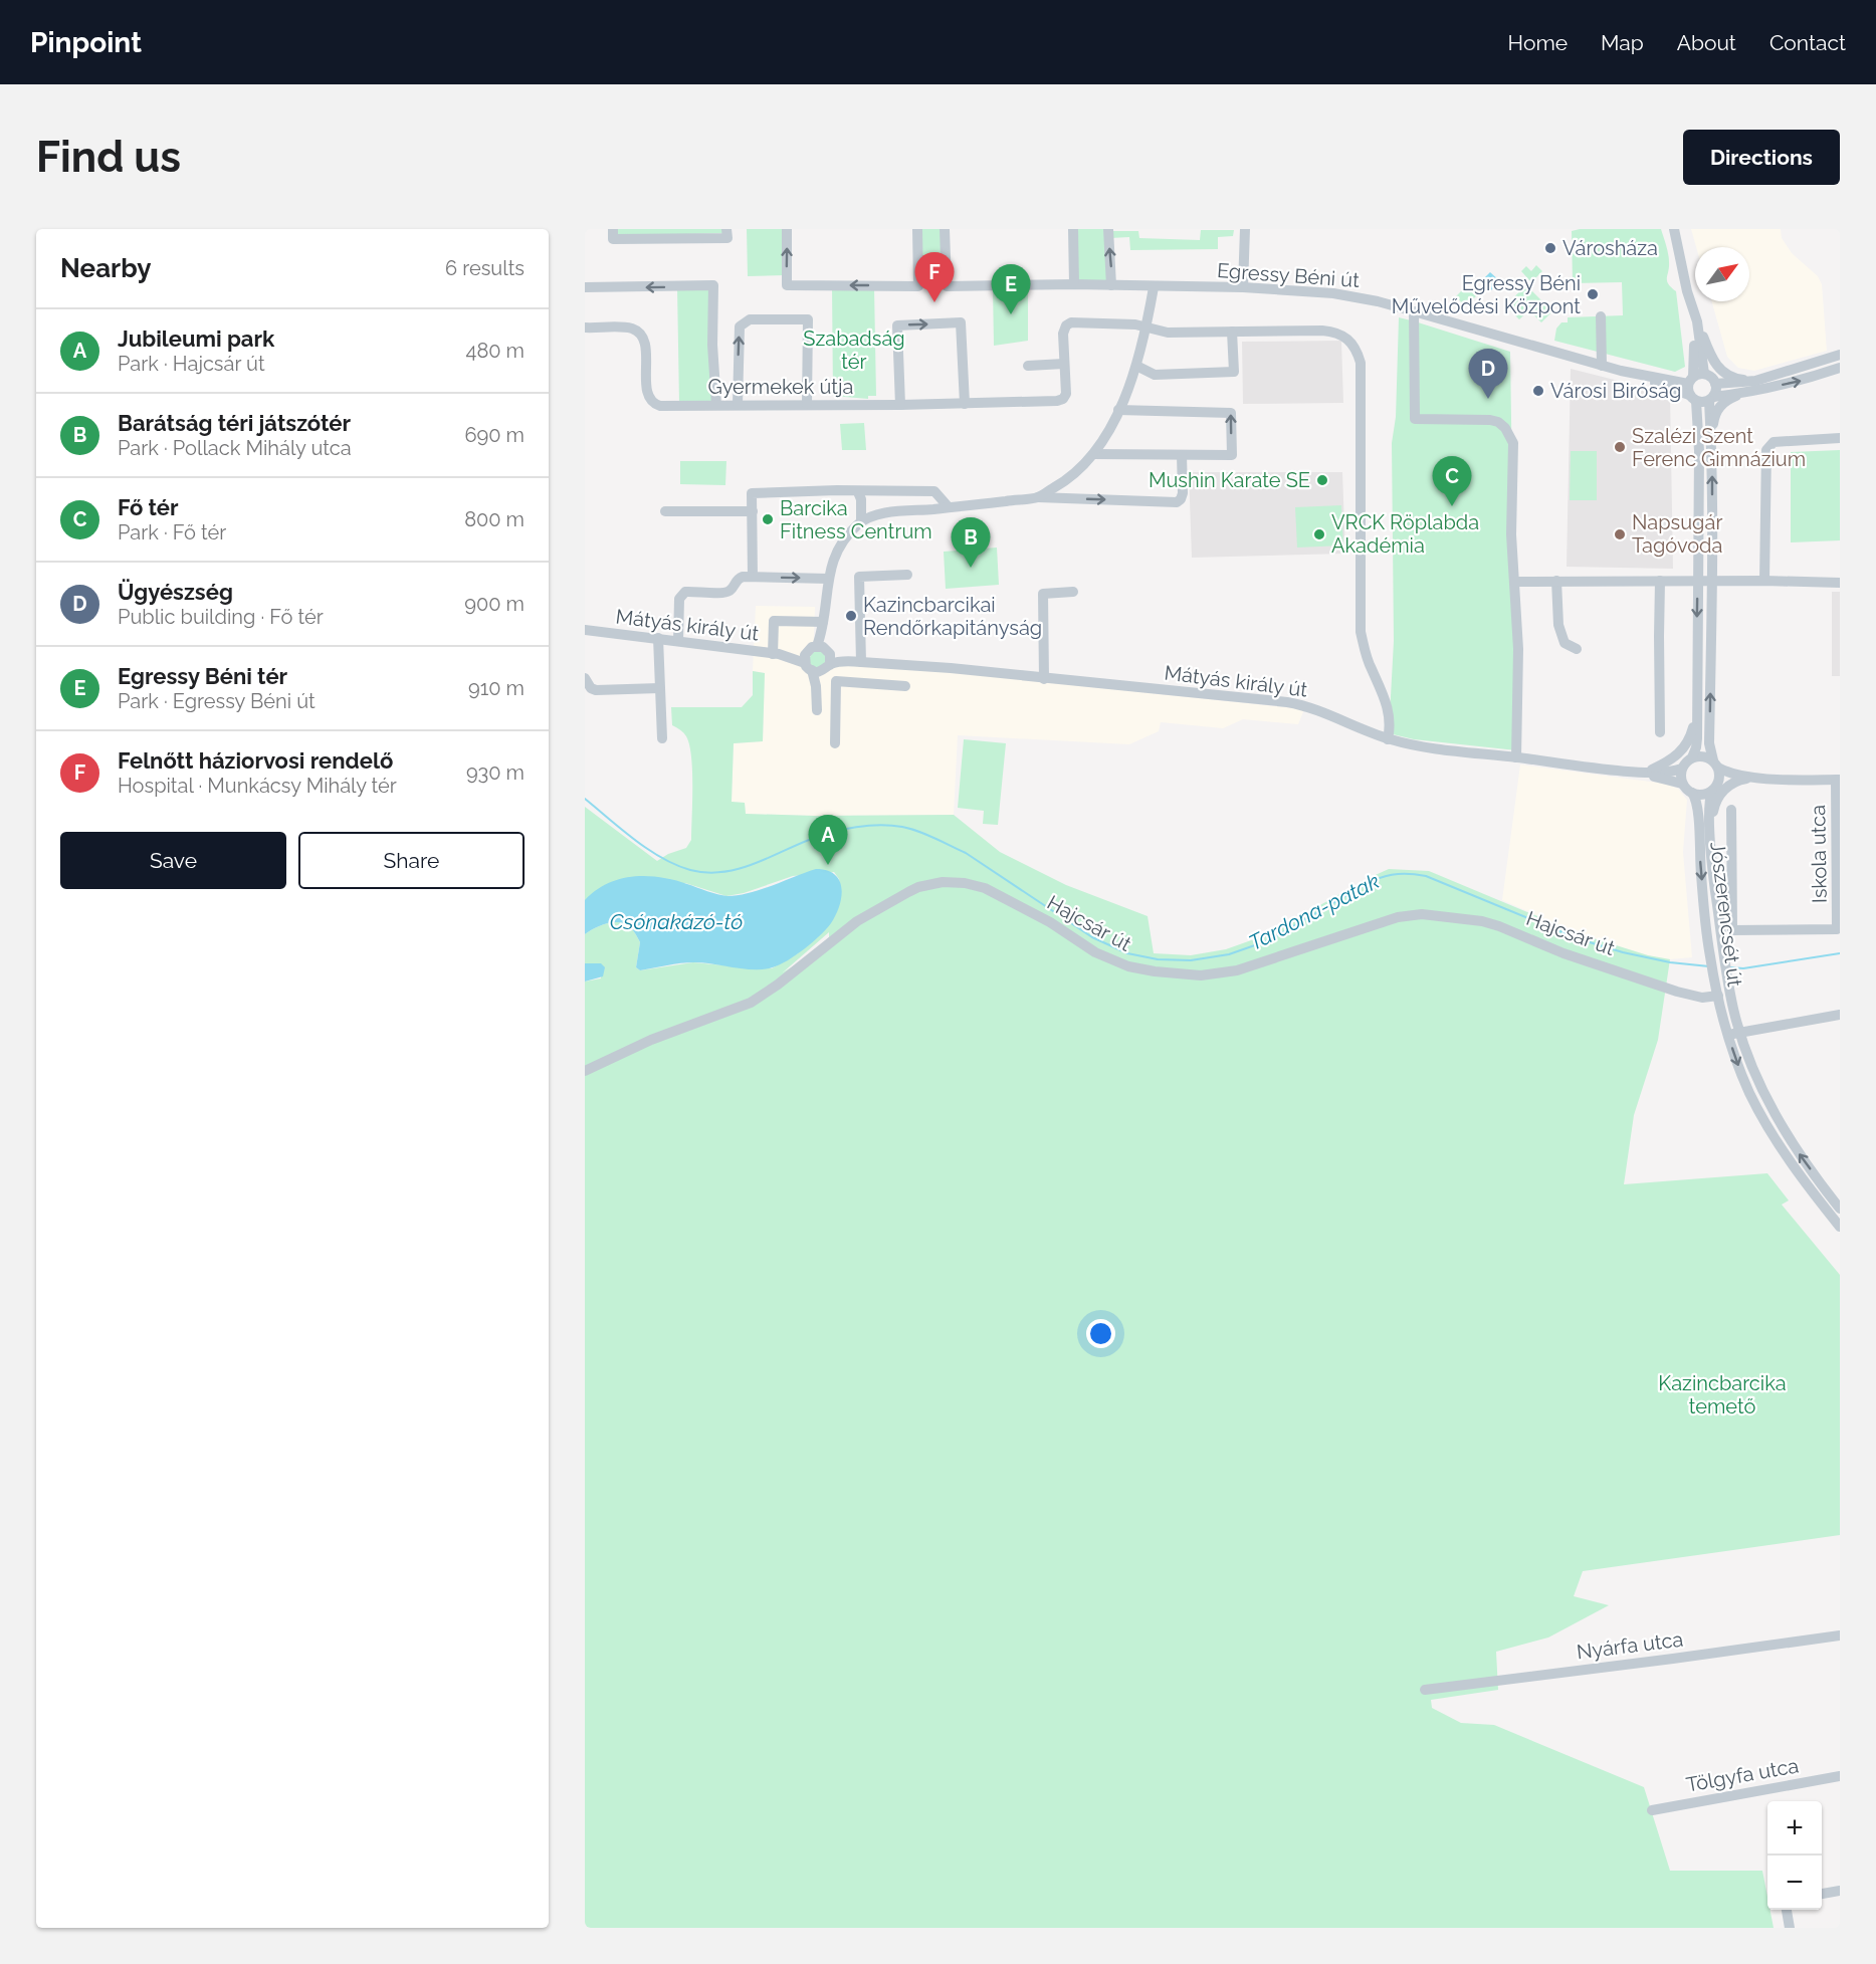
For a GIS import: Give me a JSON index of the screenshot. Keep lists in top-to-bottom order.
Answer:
{
  "streets": {
    "street": [
      "Egressy Béni út",
      "Gyermekek útja",
      "Mátyás király út",
      "Iskola utca",
      "Jószerencsét út",
      "Hajcsár út",
      "Nyárfa utca",
      "Tölgyfa utca"
    ]
  },
  "crossings": [
    ["Mátyás király út", "Iskola utca"],
    ["Mátyás király út", "Jószerencsét út"],
    ["Iskola utca", "Jószerencsét út"],
    ["Jószerencsét út", "Hajcsár út"]
  ],
  "water": ["Tardona-patak", "Csónakázó-tó"],
  "parks": ["Szabadság tér", "Kazincbarcika temető"],
  "places": [
    "Városháza",
    "Egressy Béni Művelődési Központ",
    "Városi Biróság",
    "Szalézi Szent Ferenc Gimnázium",
    "Mushin Karate SE",
    "Barcika Fitness Centrum",
    "VRCK Röplabda Akadémia",
    "Napsugár Tagóvoda",
    "Kazincbarcikai Rendőrkapitányság"
  ],
  "north": "top right",
  "page": {
    "header": "Pinpoint",
    "nav": [
      "Home",
      "Map",
      "About",
      "Contact"
    ],
    "buttons": [
      "Directions",
      ["Save", "Share"]
    ],
    "title": "Find us",
    "heading": ["Nearby", "6 results"],
    "pins": [
      "F",
      "E",
      "D",
      "C",
      "B",
      "A"
    ],
    "list": [
      {
        "mark": "A",
        "name": "Jubileumi park",
        "note": "Park · Hajcsár út",
        "value": "480 m"
      },
      {
        "mark": "B",
        "name": "Barátság téri játszótér",
        "note": "Park · Pollack Mihály utca",
        "value": "690 m"
      },
      {
        "mark": "C",
        "name": "Fő tér",
        "note": "Park · Fő tér",
        "value": "800 m"
      },
      {
        "mark": "D",
        "name": "Ügyészség",
        "note": "Public building · Fő tér",
        "value": "900 m"
      },
      {
        "mark": "E",
        "name": "Egressy Béni tér",
        "note": "Park · Egressy Béni út",
        "value": "910 m"
      },
      {
        "mark": "F",
        "name": "Felnőtt háziorvosi rendelő",
        "note": "Hospital · Munkácsy Mihály tér",
        "value": "930 m"
      }
    ],
    "map_buttons": ["+", "−"]
  }
}
